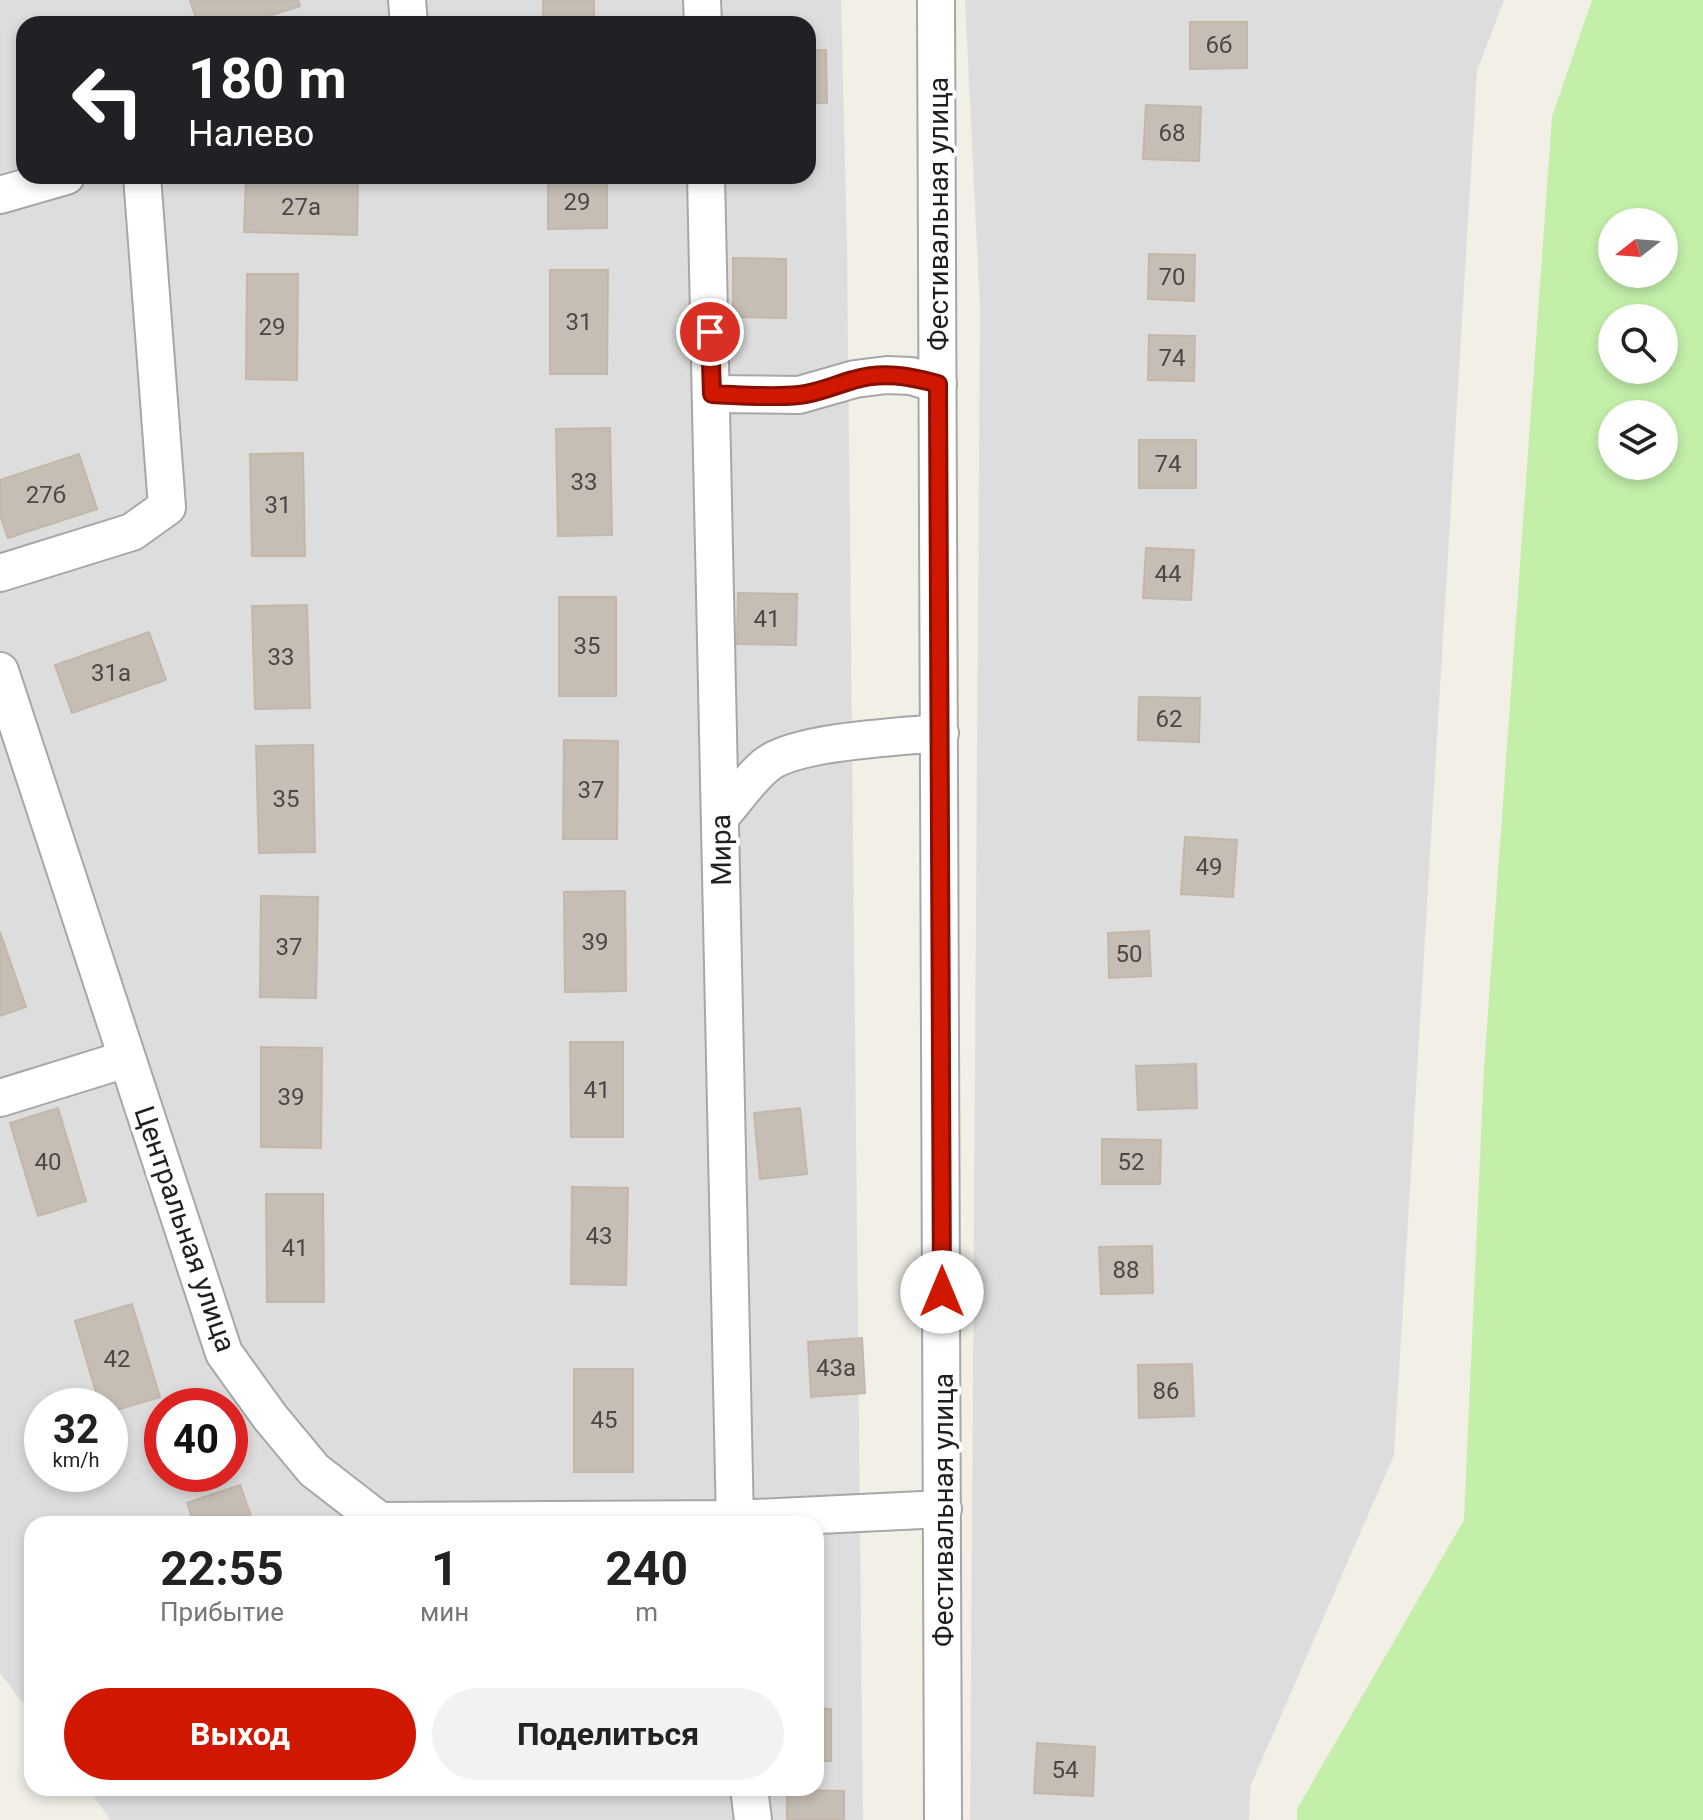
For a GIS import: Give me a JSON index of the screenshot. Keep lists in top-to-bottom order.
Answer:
{
  "streets": {
    "street": ["Фестивальная улица", "Мира", "Центральная улица"]
  },
  "crossings": [
    ["Фестивальная улица", "Центральная улица"]
  ],
  "house_numbers": [
    "6б",
    "68",
    "29",
    "27а",
    "70",
    "31",
    "29",
    "74",
    "74",
    "33",
    "27б",
    "31",
    "44",
    "41",
    "35",
    "33",
    "31а",
    "62",
    "37",
    "35",
    "49",
    "39",
    "37",
    "50",
    "41",
    "39",
    "40",
    "52",
    "43",
    "41",
    "88",
    "42",
    "43а",
    "86",
    "45",
    "54"
  ],
  "north": "left",
  "page": {
    "turn": ["180 m", "Налево"],
    "speed": "32 km/h",
    "limit": "40",
    "eta": [
      "22:55",
      "Прибытие",
      "1",
      "мин",
      "240",
      "m"
    ],
    "buttons": ["Выход", "Поделиться"]
  }
}
